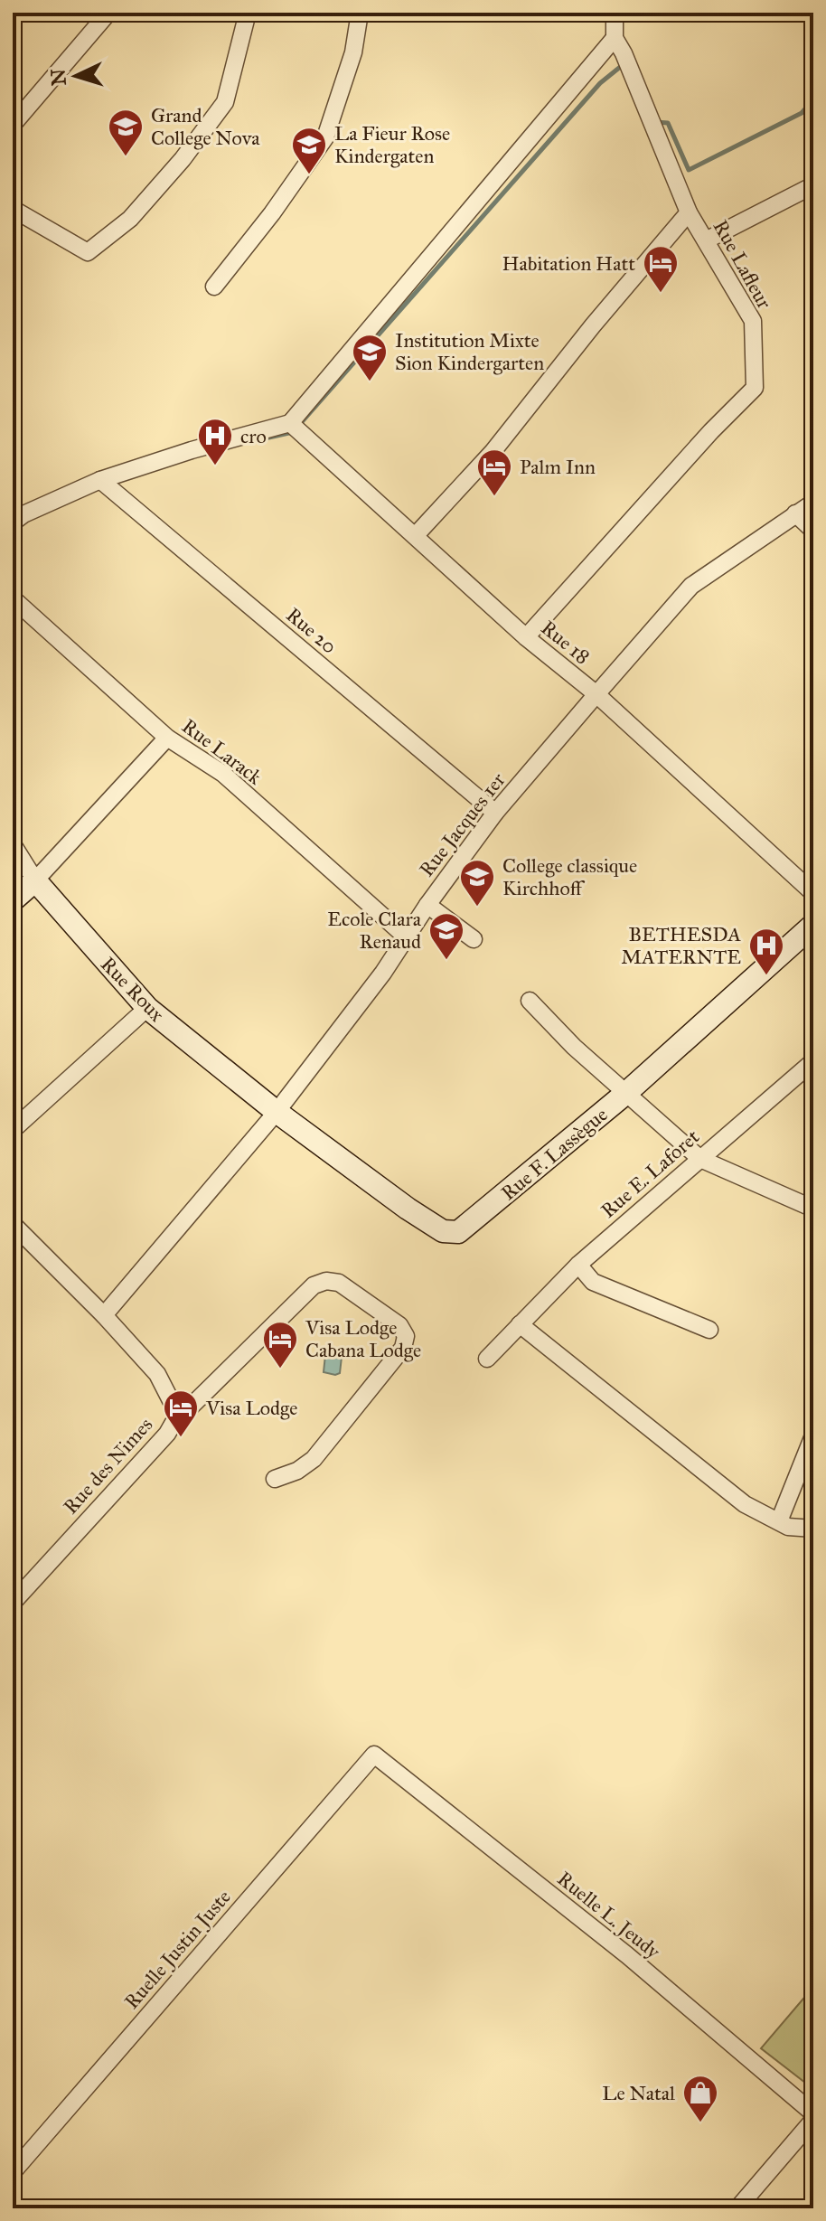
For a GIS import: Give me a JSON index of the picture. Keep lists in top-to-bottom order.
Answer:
{
  "streets": {
    "street": [
      "Rue Lafleur",
      "Rue 20",
      "Rue 18",
      "Rue Larack",
      "Rue Jacques 1er",
      "Rue Roux",
      "Rue F. Lassègue",
      "Rue E. Laforet",
      "Rue des Nimes",
      "Ruelle L. Jeudy",
      "Ruelle Justin Juste"
    ]
  },
  "crossings": [
    ["Rue Lafleur", "Rue 18"],
    ["Rue 20", "Rue Jacques 1er"],
    ["Rue 18", "Rue Jacques 1er"],
    ["Rue Larack", "Rue Jacques 1er"],
    ["Rue Jacques 1er", "Rue Roux"],
    ["Rue Jacques 1er", "Rue F. Lassègue"],
    ["Rue Jacques 1er", "Rue des Nimes"],
    ["Rue Roux", "Rue F. Lassègue"],
    ["Ruelle L. Jeudy", "Ruelle Justin Juste"]
  ],
  "places": {
    "school or university": [
      "Grand College Nova",
      "La Fieur Rose Kindergaten",
      "Institution Mixte Sion Kindergarten",
      "College classique Kirchhoff",
      "Ecole Clara Renaud"
    ],
    "hotel": [
      "Habitation Hatt",
      "Palm Inn",
      "Visa Lodge Cabana Lodge",
      "Visa Lodge"
    ],
    "hospital": ["cro", "BETHESDA MATERNTE"],
    "shop": ["Le Natal"]
  },
  "north": "left"
}
